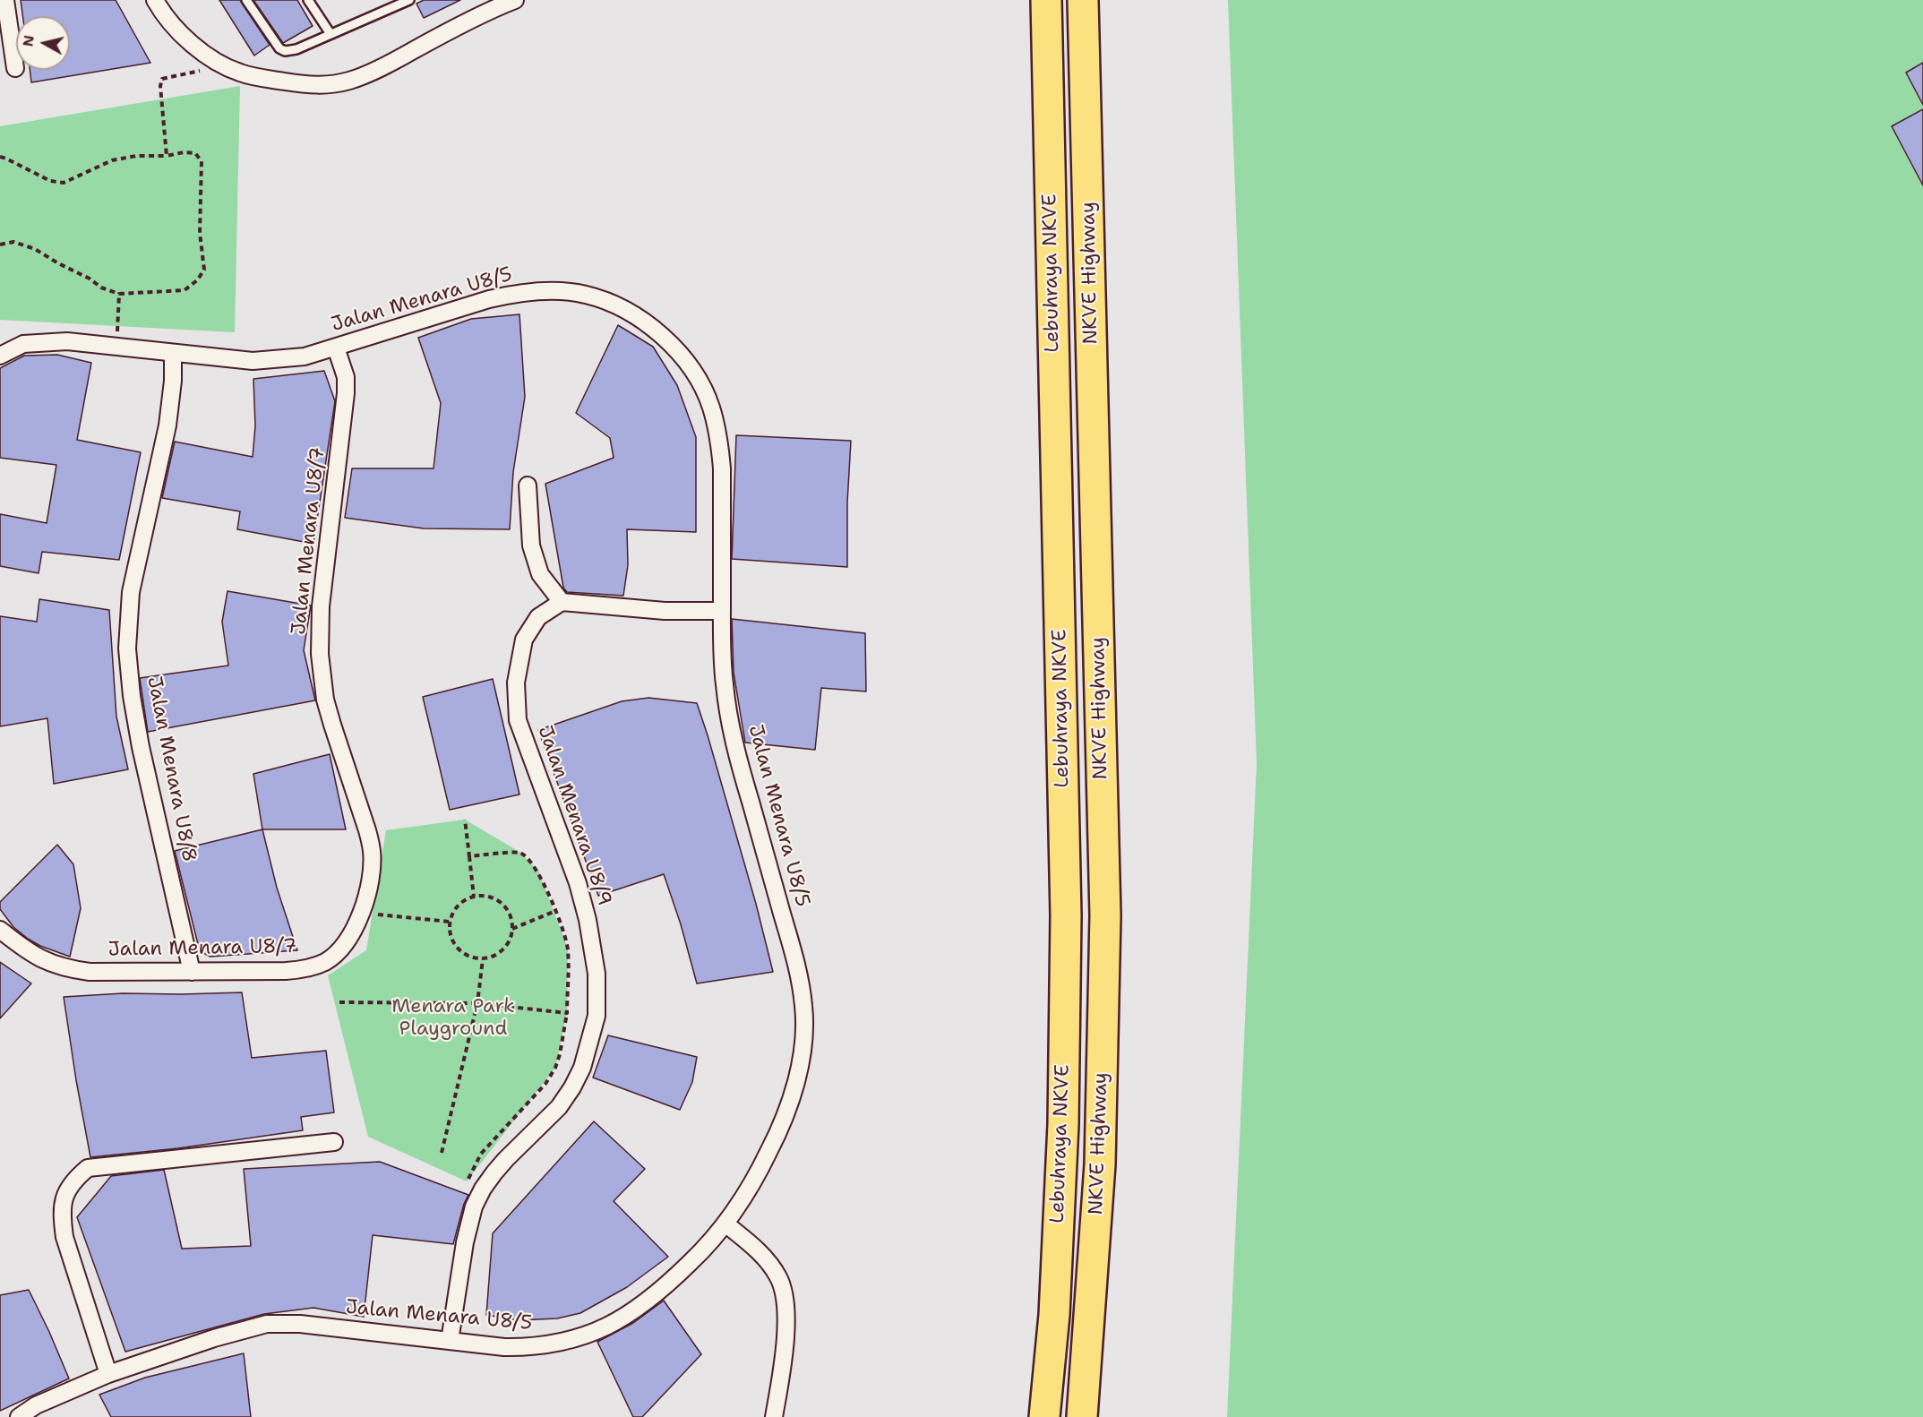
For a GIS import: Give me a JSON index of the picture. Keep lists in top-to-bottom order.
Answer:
{
  "streets": {
    "highway": ["Lebuhraya NKVE", "NKVE Highway"],
    "street": [
      "Jalan Menara U8/5",
      "Jalan Menara U8/7",
      "Jalan Menara U8/8",
      "Jalan Menara U8/9"
    ]
  },
  "crossings": [
    ["Jalan Menara U8/5", "Jalan Menara U8/7"],
    ["Jalan Menara U8/5", "Jalan Menara U8/8"],
    ["Jalan Menara U8/5", "Jalan Menara U8/9"],
    ["Jalan Menara U8/7", "Jalan Menara U8/8"]
  ],
  "parks": ["Menara Park Playground"],
  "north": "left"
}
